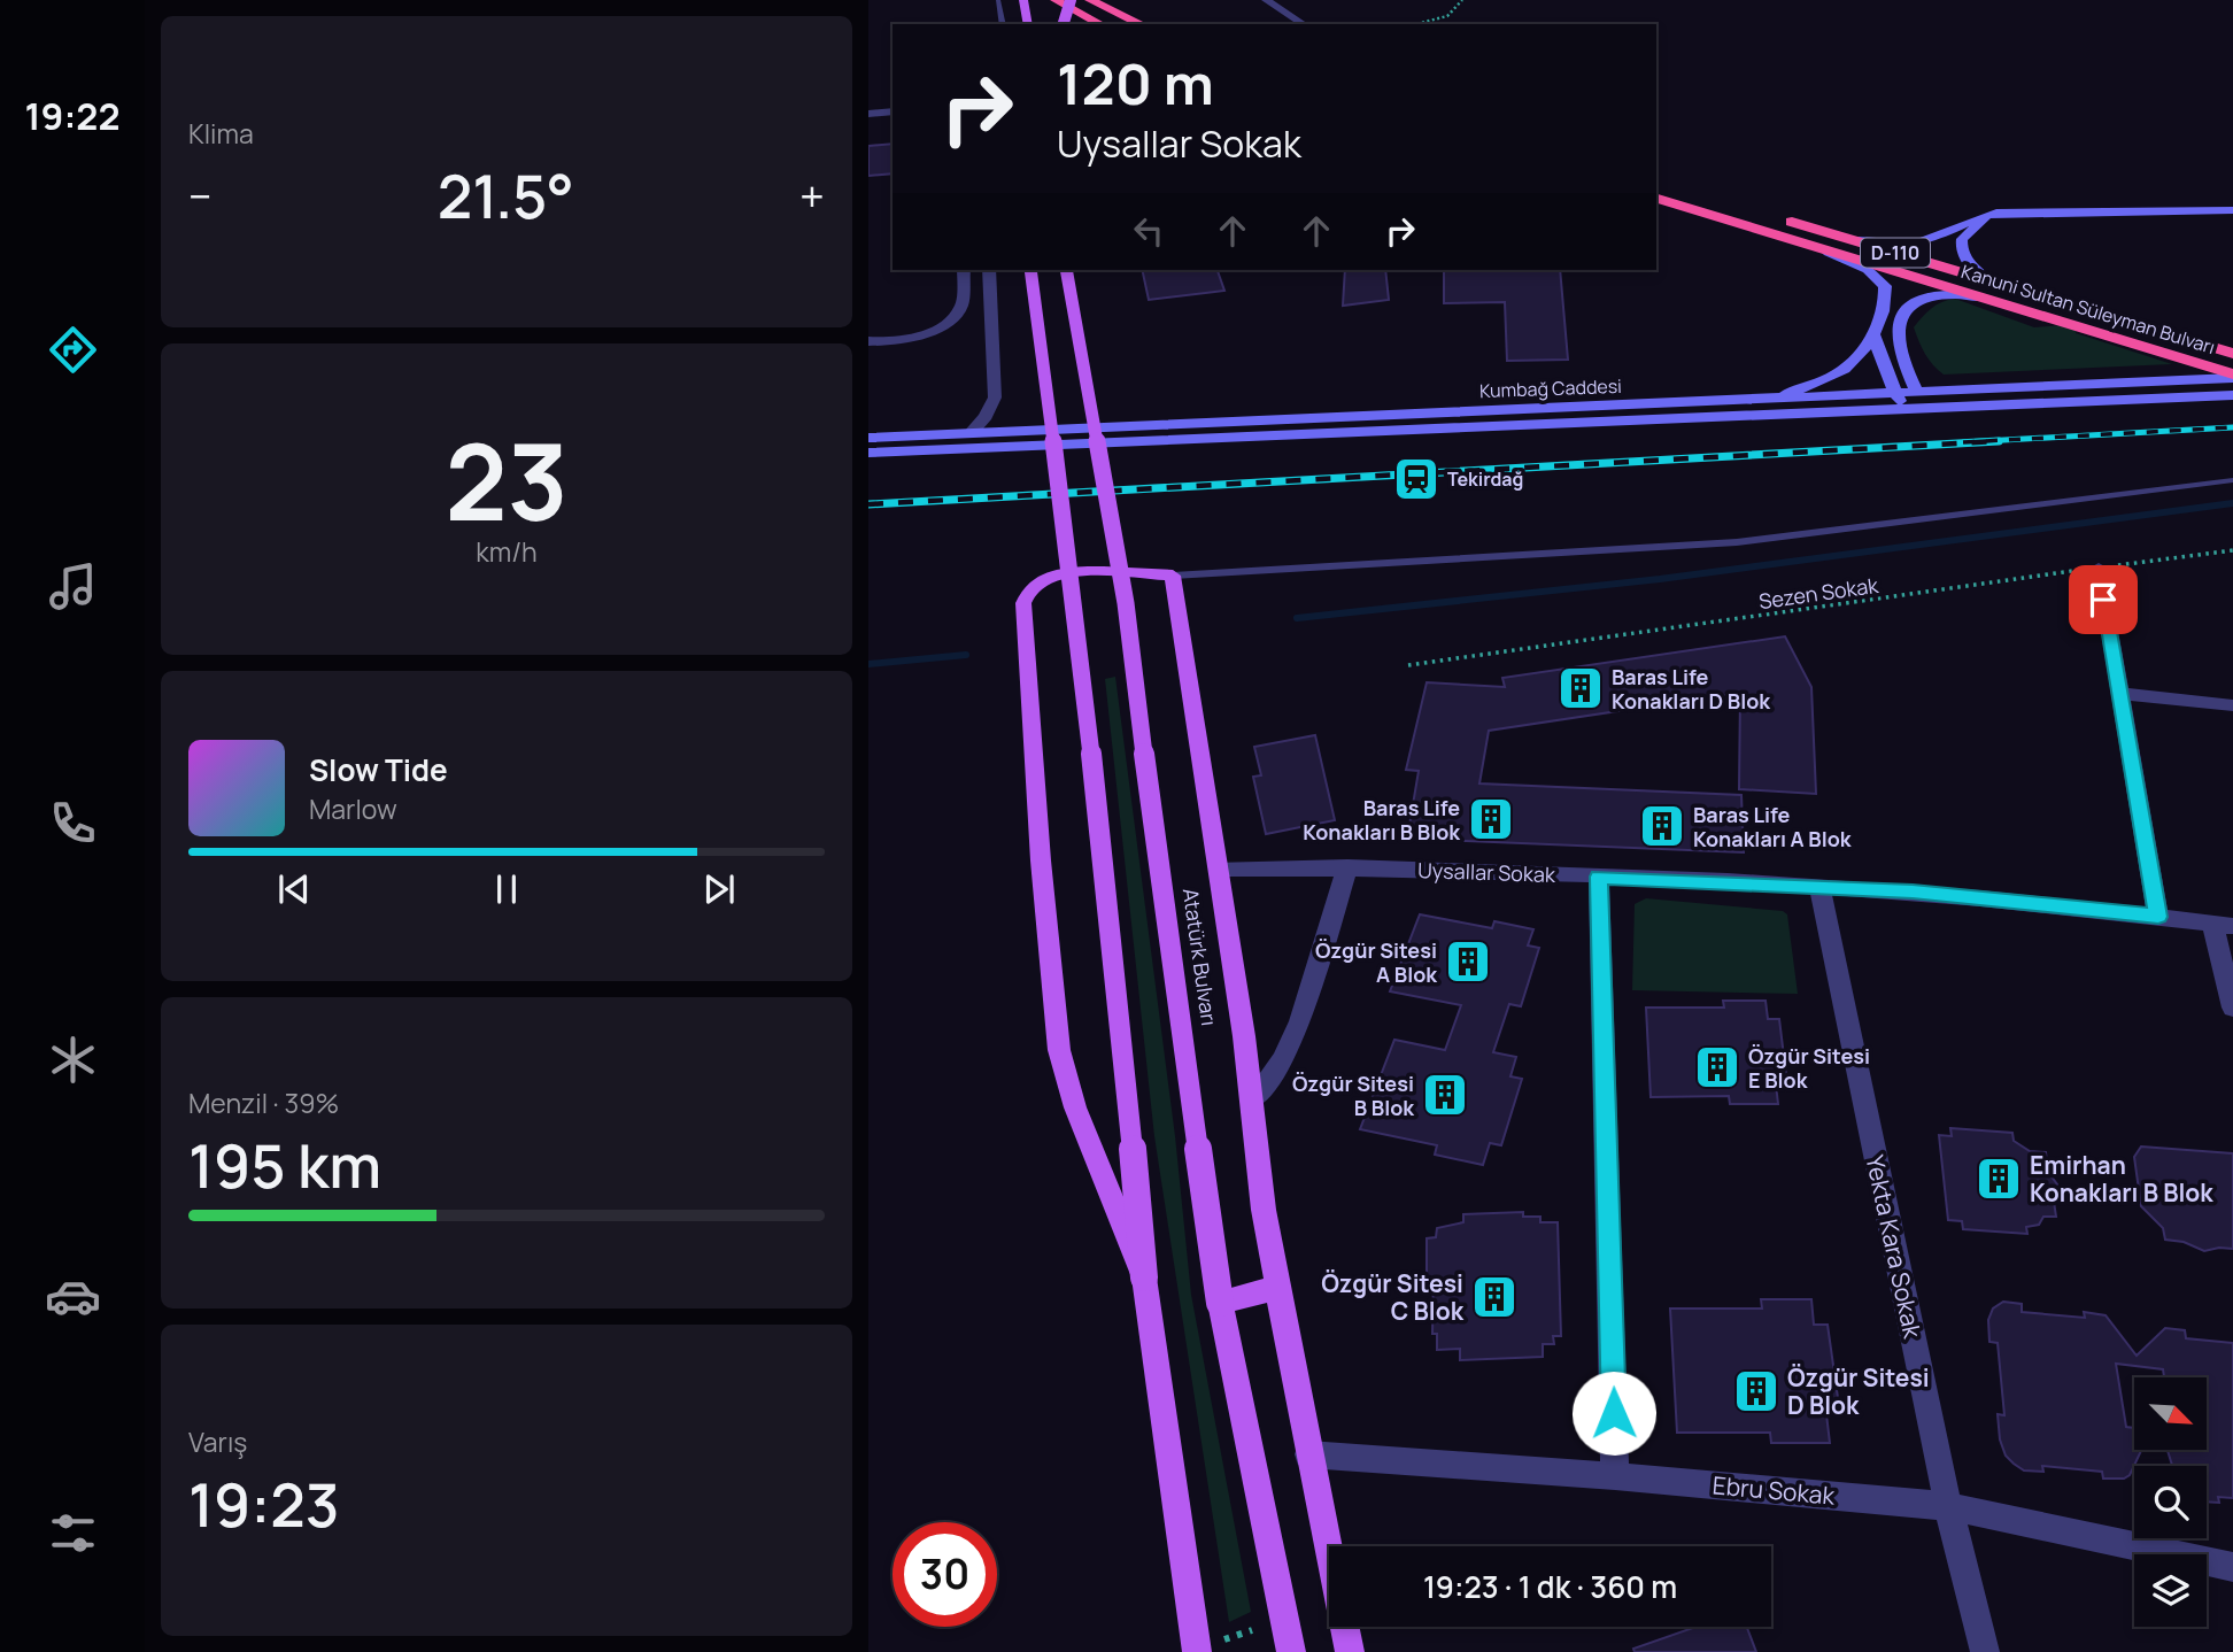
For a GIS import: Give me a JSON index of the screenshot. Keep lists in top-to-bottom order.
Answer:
{
  "streets": {
    "highway": ["D-110", "Kanuni Sultan Süleyman Bulvarı"],
    "main road": ["Atatürk Bulvarı"],
    "street": [
      "Kumbağ Caddesi",
      "Uysallar Sokak",
      "Yekta Kara Sokak",
      "Ebru Sokak"
    ],
    "path": ["Sezen Sokak"]
  },
  "crossings": [
    ["Kanuni Sultan Süleyman Bulvarı", "Kumbağ Caddesi"],
    ["Uysallar Sokak", "Yekta Kara Sokak"],
    ["Yekta Kara Sokak", "Ebru Sokak"]
  ],
  "places": {
    "station": ["Tekirdağ"],
    "building": [
      "Baras Life Konakları D Blok",
      "Baras Life Konakları B Blok",
      "Baras Life Konakları A Blok",
      "Özgür Sitesi A Blok",
      "Özgür Sitesi E Blok",
      "Özgür Sitesi B Blok",
      "Emirhan Konakları B Blok",
      "Özgür Sitesi C Blok",
      "Özgür Sitesi D Blok"
    ]
  },
  "north": "bottom right",
  "page": {
    "tabs": "19:22",
    "tile": [
      "Klima",
      ["23", "km/h"],
      ["Menzil · 39%", "195 km"],
      ["Varış", "19:23"]
    ],
    "turn": ["120 m", "Uysallar Sokak"],
    "heat": ["−", "21.5°", "+"],
    "song": ["Slow Tide", "Marlow"],
    "limit": "30",
    "trip": "19:23 · 1 dk · 360 m"
  }
}
